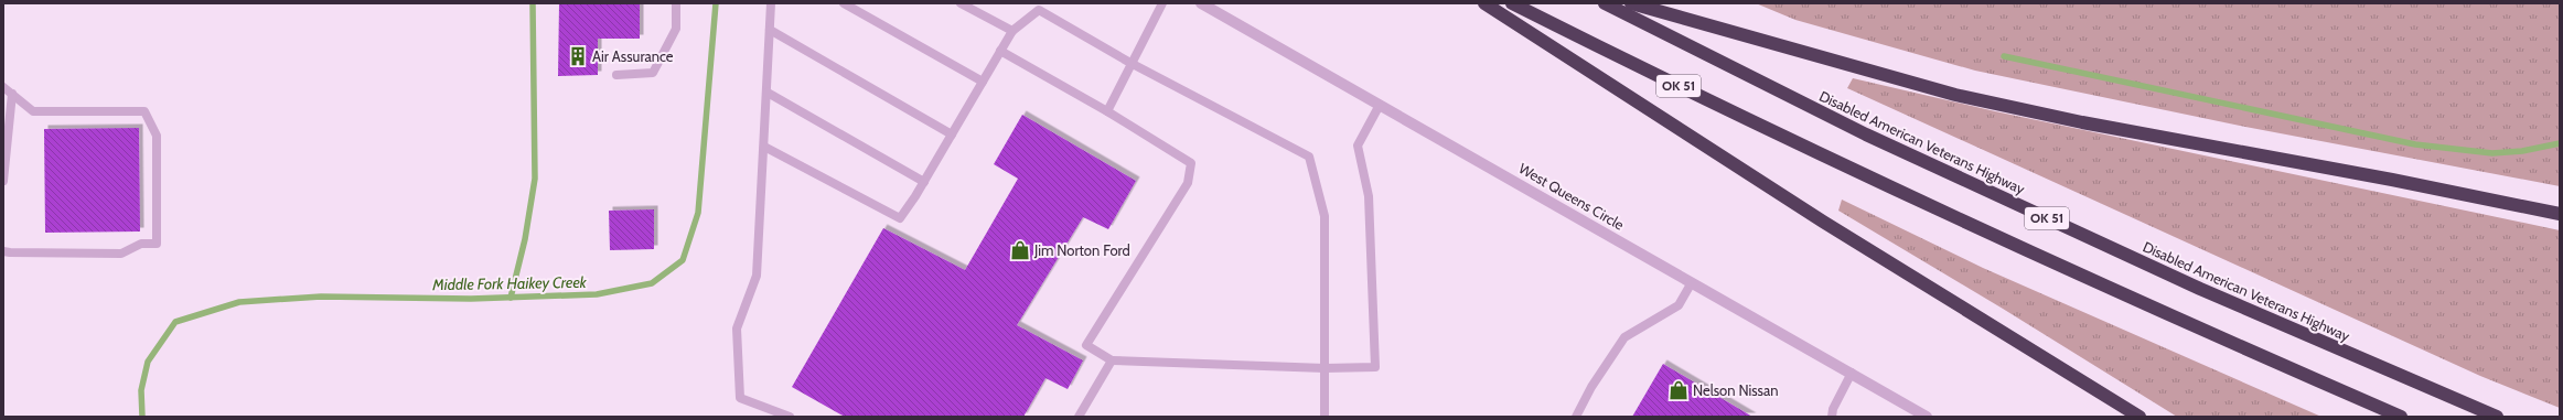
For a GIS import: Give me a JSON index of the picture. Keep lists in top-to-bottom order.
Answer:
{
  "streets": {
    "highway": ["OK 51", "Disabled American Veterans Highway"],
    "street": ["West Queens Circle"]
  },
  "water": ["Middle Fork Haikey Creek"],
  "places": {
    "building": ["Air Assurance"],
    "shop": ["Jim Norton Ford", "Nelson Nissan"]
  }
}
